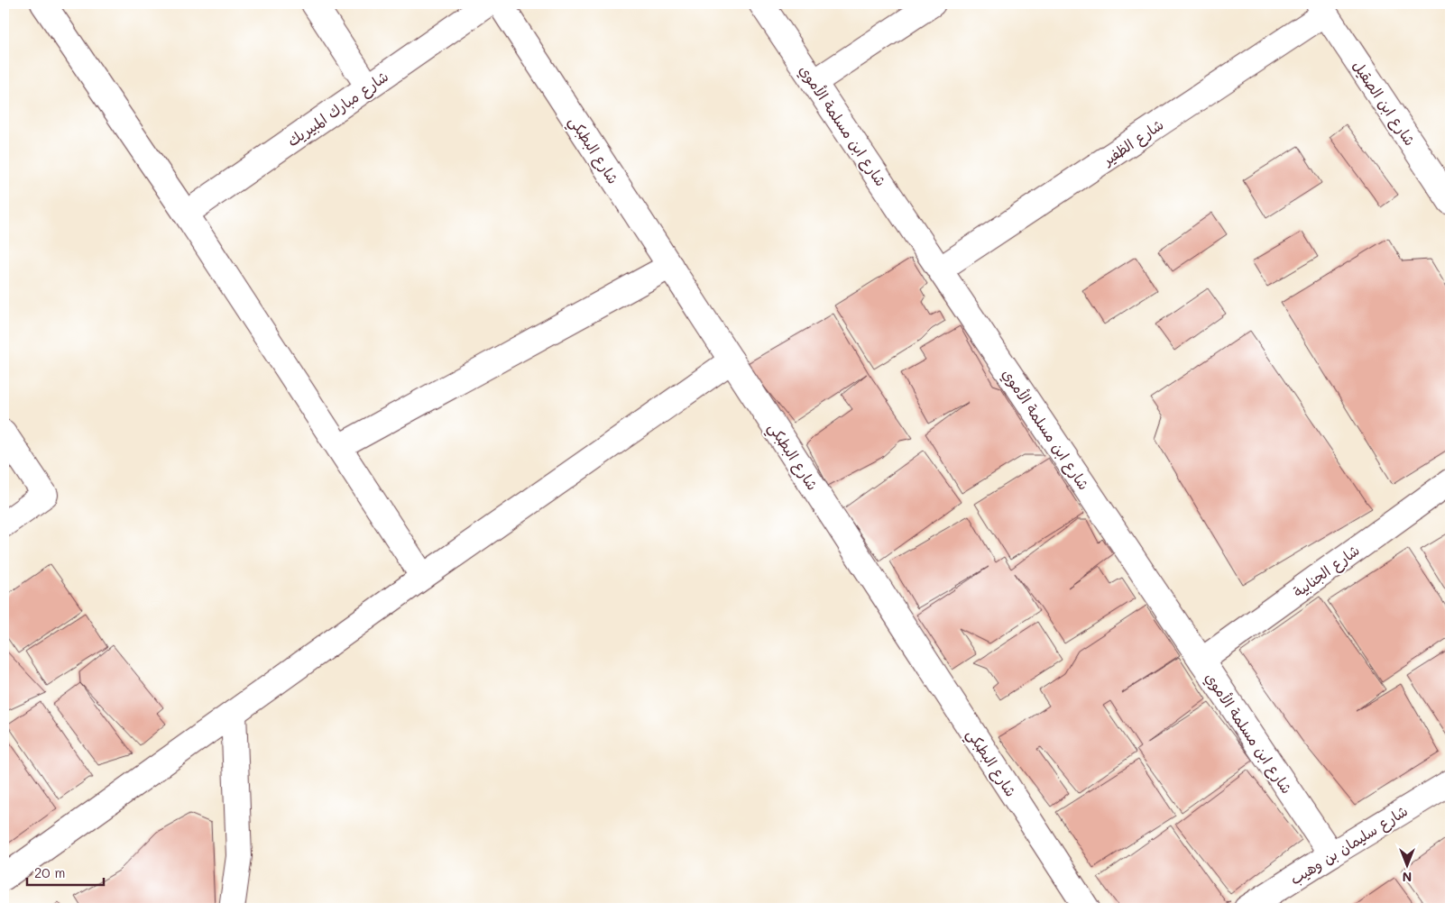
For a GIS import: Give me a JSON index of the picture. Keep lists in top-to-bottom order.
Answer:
{
  "streets": {
    "street": [
      "شارع ابن الصقيل",
      "شارع مبارك المبيريك",
      "شارع ابن مسلمة الأموي",
      "شارع الظفير",
      "شارع البطبكي",
      "شارع الجنابية",
      "شارع سليمان بن وهيب"
    ]
  },
  "crossings": [
    ["شارع ابن الصقيل", "شارع الظفير"],
    ["شارع ابن مسلمة الأموي", "شارع الظفير"],
    ["شارع ابن مسلمة الأموي", "شارع الجنابية"],
    ["شارع ابن مسلمة الأموي", "شارع سليمان بن وهيب"]
  ],
  "scale_bar": "20 m",
  "north": "bottom"
}
